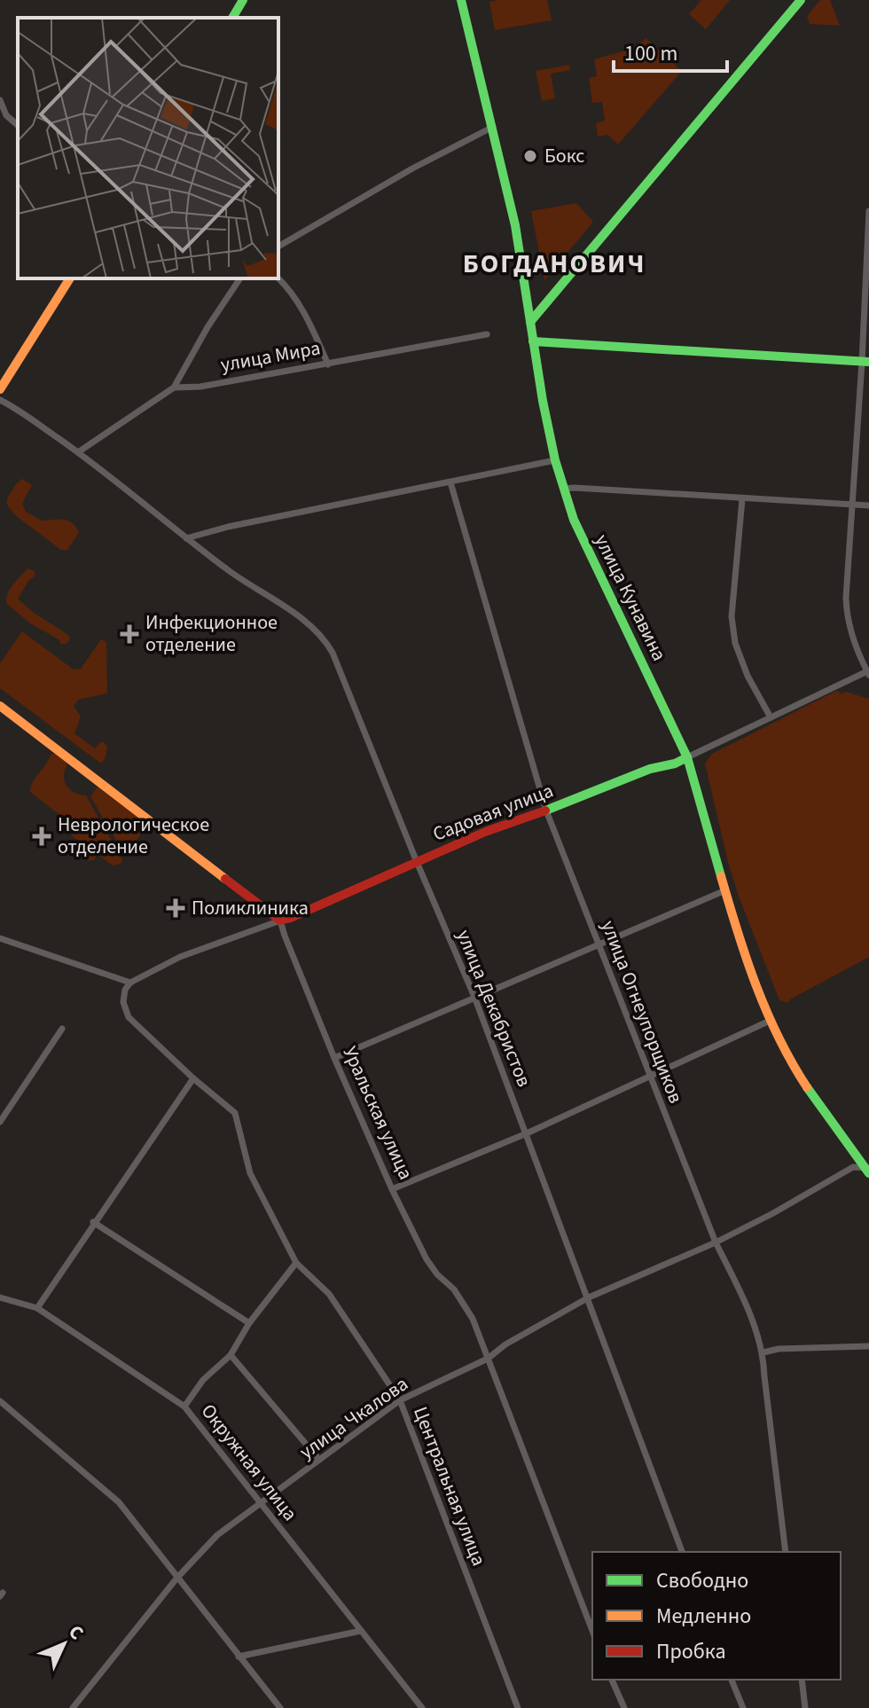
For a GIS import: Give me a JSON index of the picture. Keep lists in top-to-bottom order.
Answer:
{
  "streets": {
    "main road": ["улица Кунавина", "Садовая улица"],
    "street": [
      "улица Мира",
      "улица Декабристов",
      "улица Огнеупорщиков",
      "Уральская улица",
      "улица Чкалова",
      "Окружная улица",
      "Центральная улица"
    ]
  },
  "crossings": [
    ["улица Кунавина", "Садовая улица"],
    ["улица Кунавина", "улица Чкалова"],
    ["Садовая улица", "улица Декабристов"],
    ["Садовая улица", "улица Огнеупорщиков"],
    ["Садовая улица", "Уральская улица"],
    ["Садовая улица", "Центральная улица"],
    ["улица Декабристов", "улица Чкалова"],
    ["улица Огнеупорщиков", "улица Чкалова"],
    ["Уральская улица", "улица Чкалова"],
    ["улица Чкалова", "Окружная улица"],
    ["улица Чкалова", "Центральная улица"]
  ],
  "districts": ["БОГДАНОВИЧ"],
  "places": {
    "other": ["Бокс"],
    "health": ["Инфекционное отделение", "Неврологическое отделение", "Поликлиника"]
  },
  "legend": ["Свободно", "Медленно", "Пробка"],
  "scale_bar": "100 m",
  "north": "top right"
}
